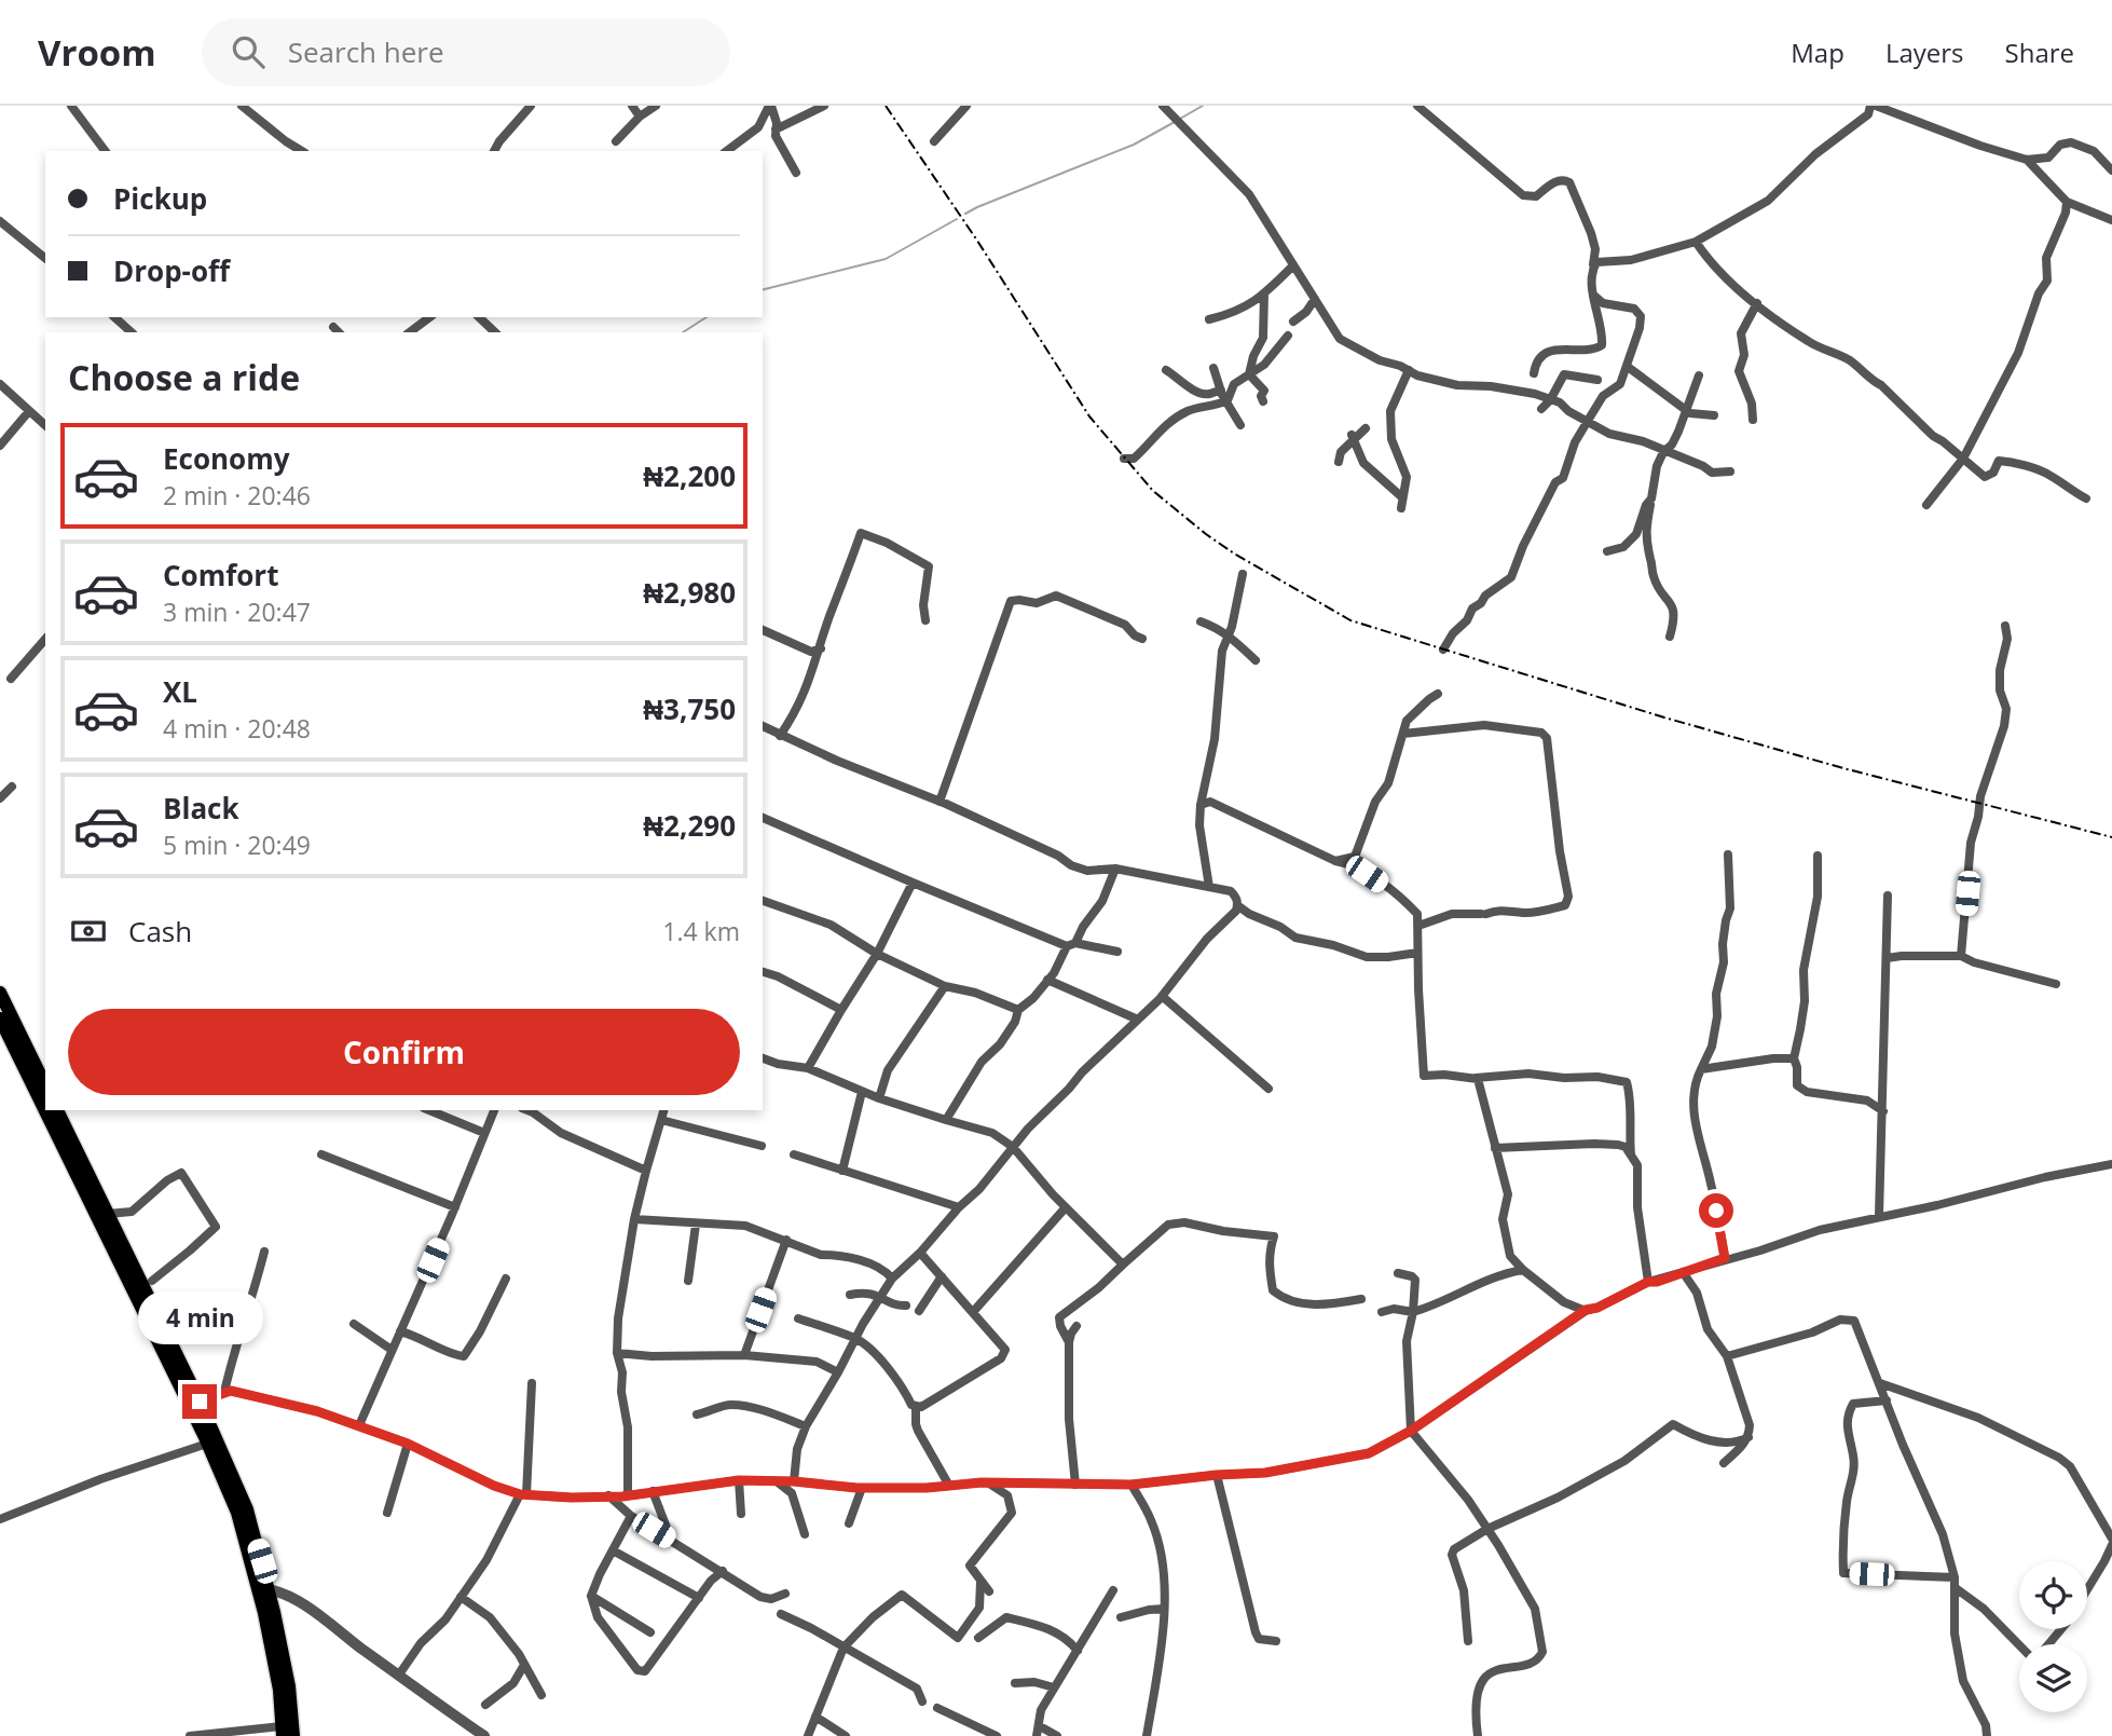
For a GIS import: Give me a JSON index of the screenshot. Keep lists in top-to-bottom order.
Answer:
{
  "page": {
    "header": "Vroom",
    "search": "Search here",
    "nav": ["Map", "Layers", "Share"],
    "banner": ["Pickup", "Drop-off"],
    "heading": "Choose a ride",
    "list": [
      {
        "name": "Economy",
        "note": "2 min · 20:46",
        "value": "₦2,200"
      },
      {
        "name": "Comfort",
        "note": "3 min · 20:47",
        "value": "₦2,980"
      },
      {
        "name": "XL",
        "note": "4 min · 20:48",
        "value": "₦3,750"
      },
      {
        "name": "Black",
        "note": "5 min · 20:49",
        "value": "₦2,290"
      }
    ],
    "pay": ["Cash", "1.4 km"],
    "buttons": "Confirm",
    "bubble": "4 min"
  }
}
